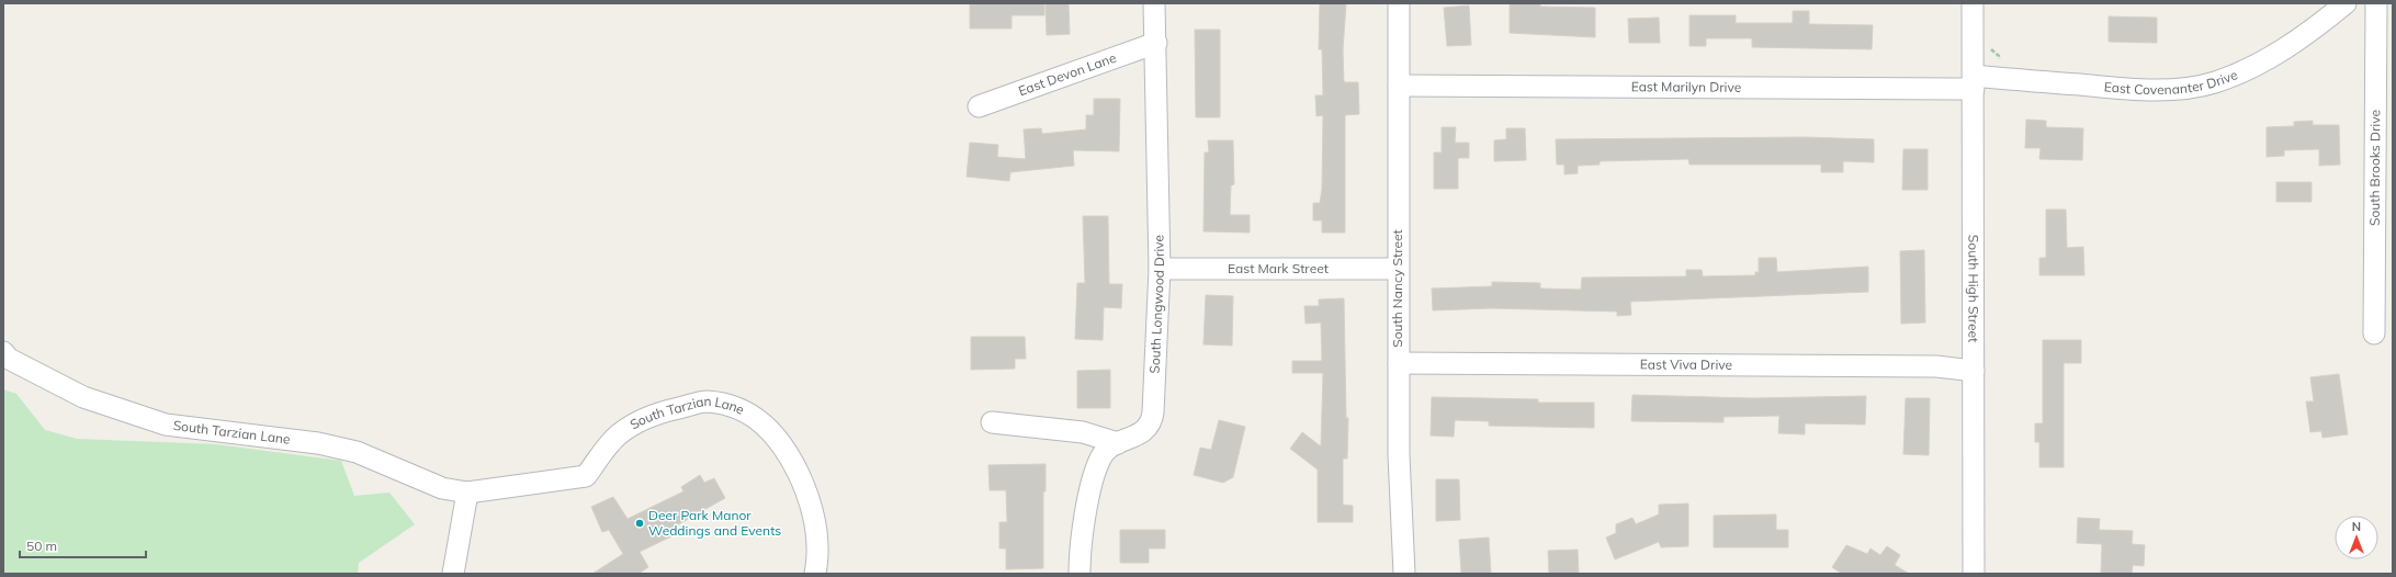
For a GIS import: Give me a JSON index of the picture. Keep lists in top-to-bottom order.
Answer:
{
  "streets": {
    "street": [
      "East Devon Lane",
      "East Covenanter Drive",
      "East Marilyn Drive",
      "South Brooks Drive",
      "East Mark Street",
      "South Nancy Street",
      "South High Street",
      "South Longwood Drive",
      "East Viva Drive",
      "South Tarzian Lane"
    ]
  },
  "crossings": [
    ["East Devon Lane", "South Longwood Drive"],
    ["East Covenanter Drive", "East Marilyn Drive"],
    ["East Covenanter Drive", "South High Street"],
    ["East Marilyn Drive", "South Nancy Street"],
    ["East Marilyn Drive", "South High Street"],
    ["East Mark Street", "South Nancy Street"],
    ["East Mark Street", "South Longwood Drive"],
    ["South Nancy Street", "East Viva Drive"],
    ["South High Street", "East Viva Drive"]
  ],
  "places": ["Deer Park Manor Weddings and Events"],
  "scale_bar": "50 m",
  "north": "top"
}
